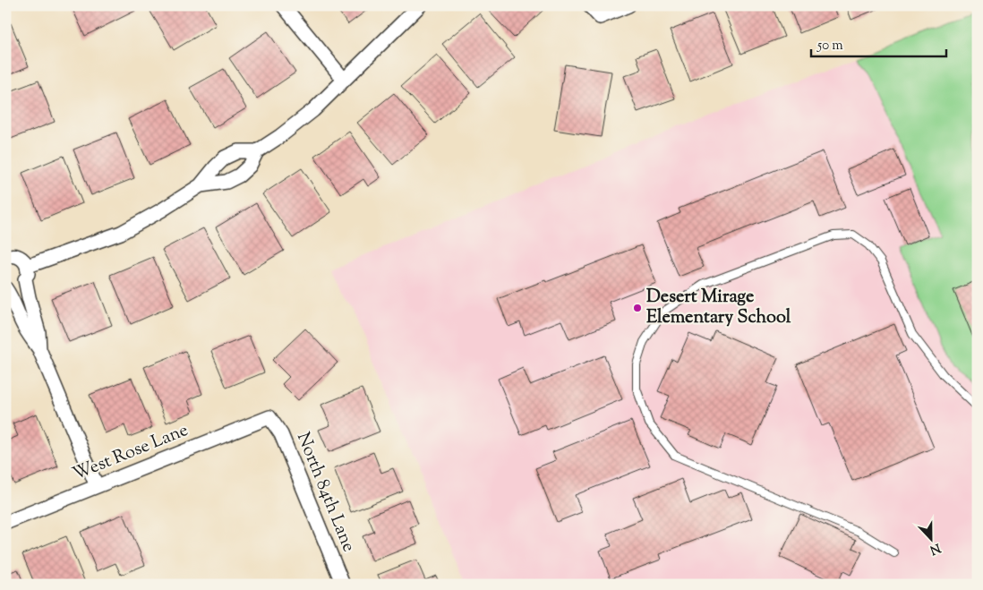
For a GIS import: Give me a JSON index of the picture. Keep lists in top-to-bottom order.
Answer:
{
  "streets": {
    "street": ["West Rose Lane", "North 84th Lane"]
  },
  "crossings": [
    ["West Rose Lane", "North 84th Lane"]
  ],
  "places": ["Desert Mirage Elementary School"],
  "scale_bar": "50 m",
  "north": "bottom"
}
